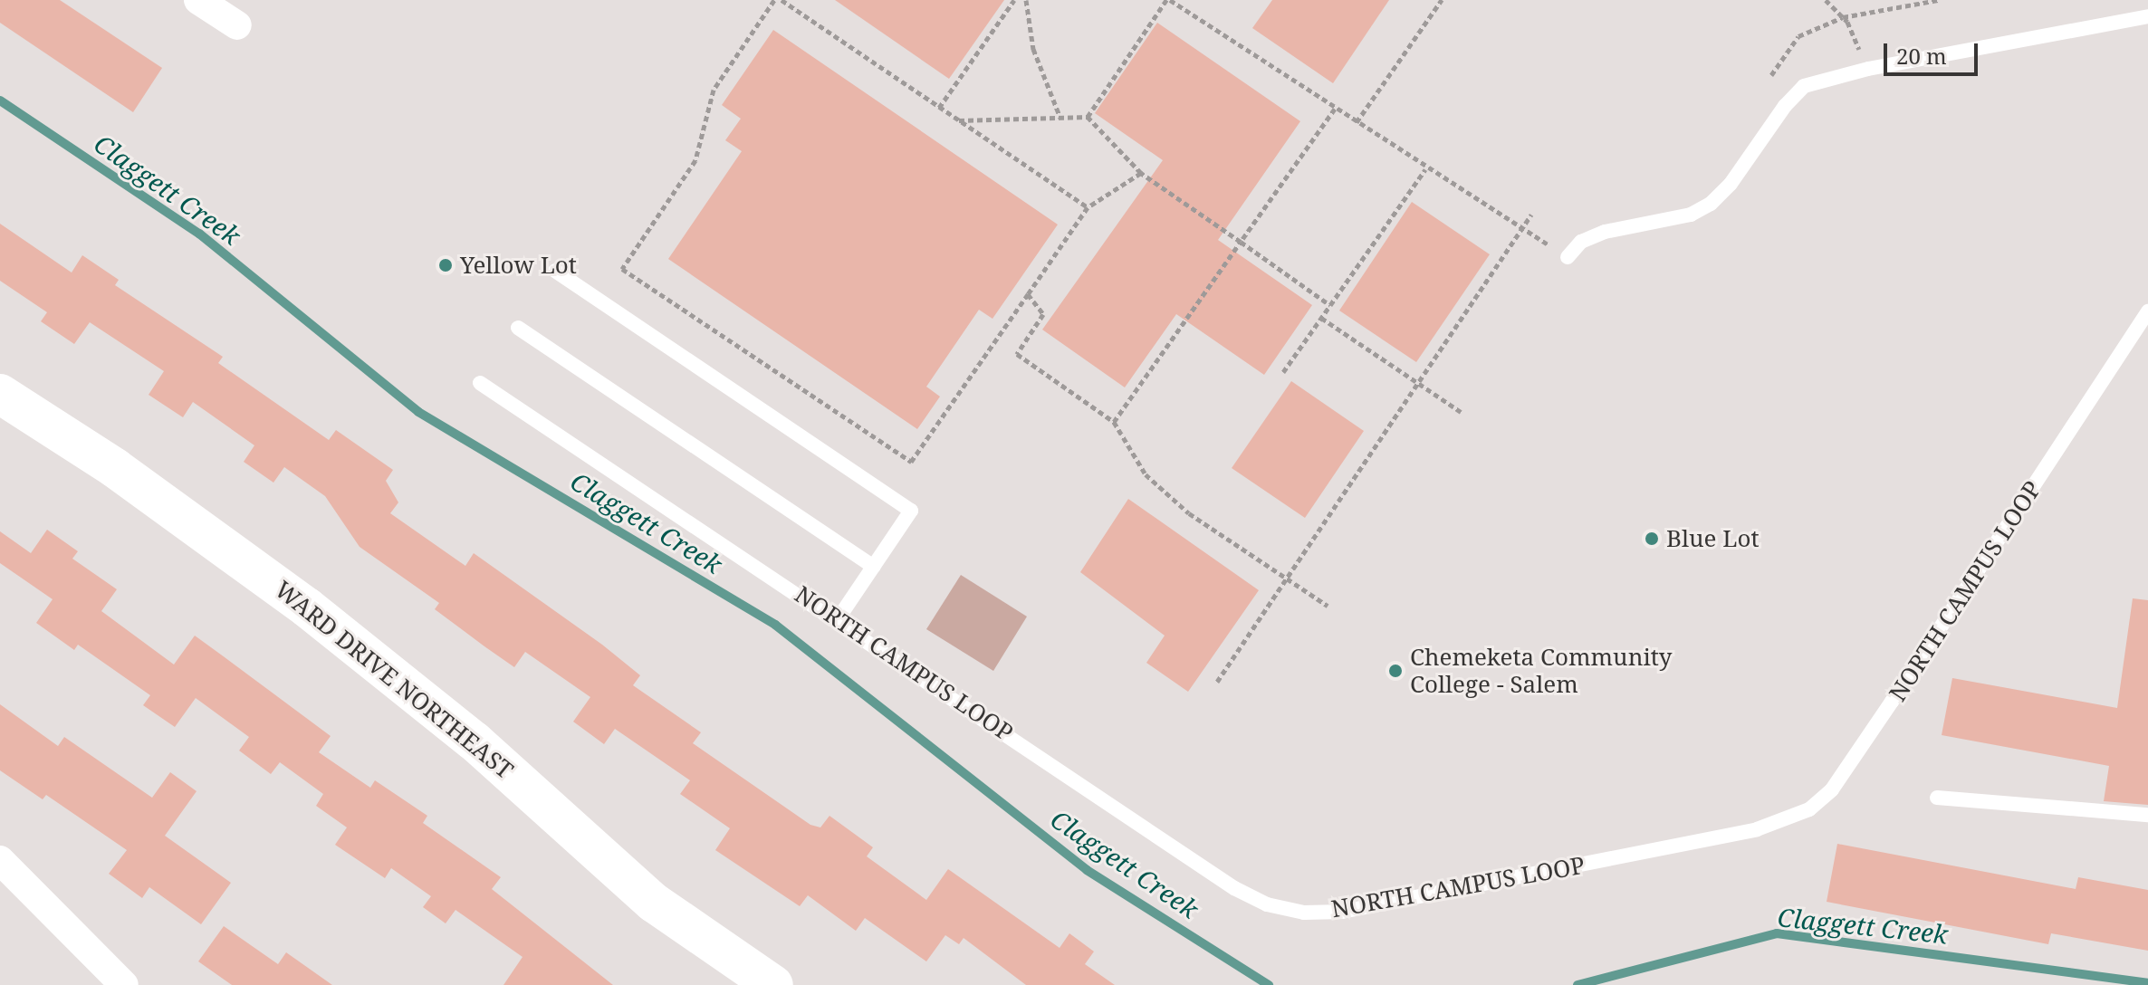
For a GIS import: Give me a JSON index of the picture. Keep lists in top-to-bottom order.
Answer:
{
  "streets": {
    "street": ["WARD DRIVE NORTHEAST"],
    "lane": ["NORTH CAMPUS LOOP"]
  },
  "water": ["Claggett Creek"],
  "places": ["Yellow Lot", "Blue Lot", "Chemeketa Community College - Salem"],
  "scale_bar": "20 m"
}
